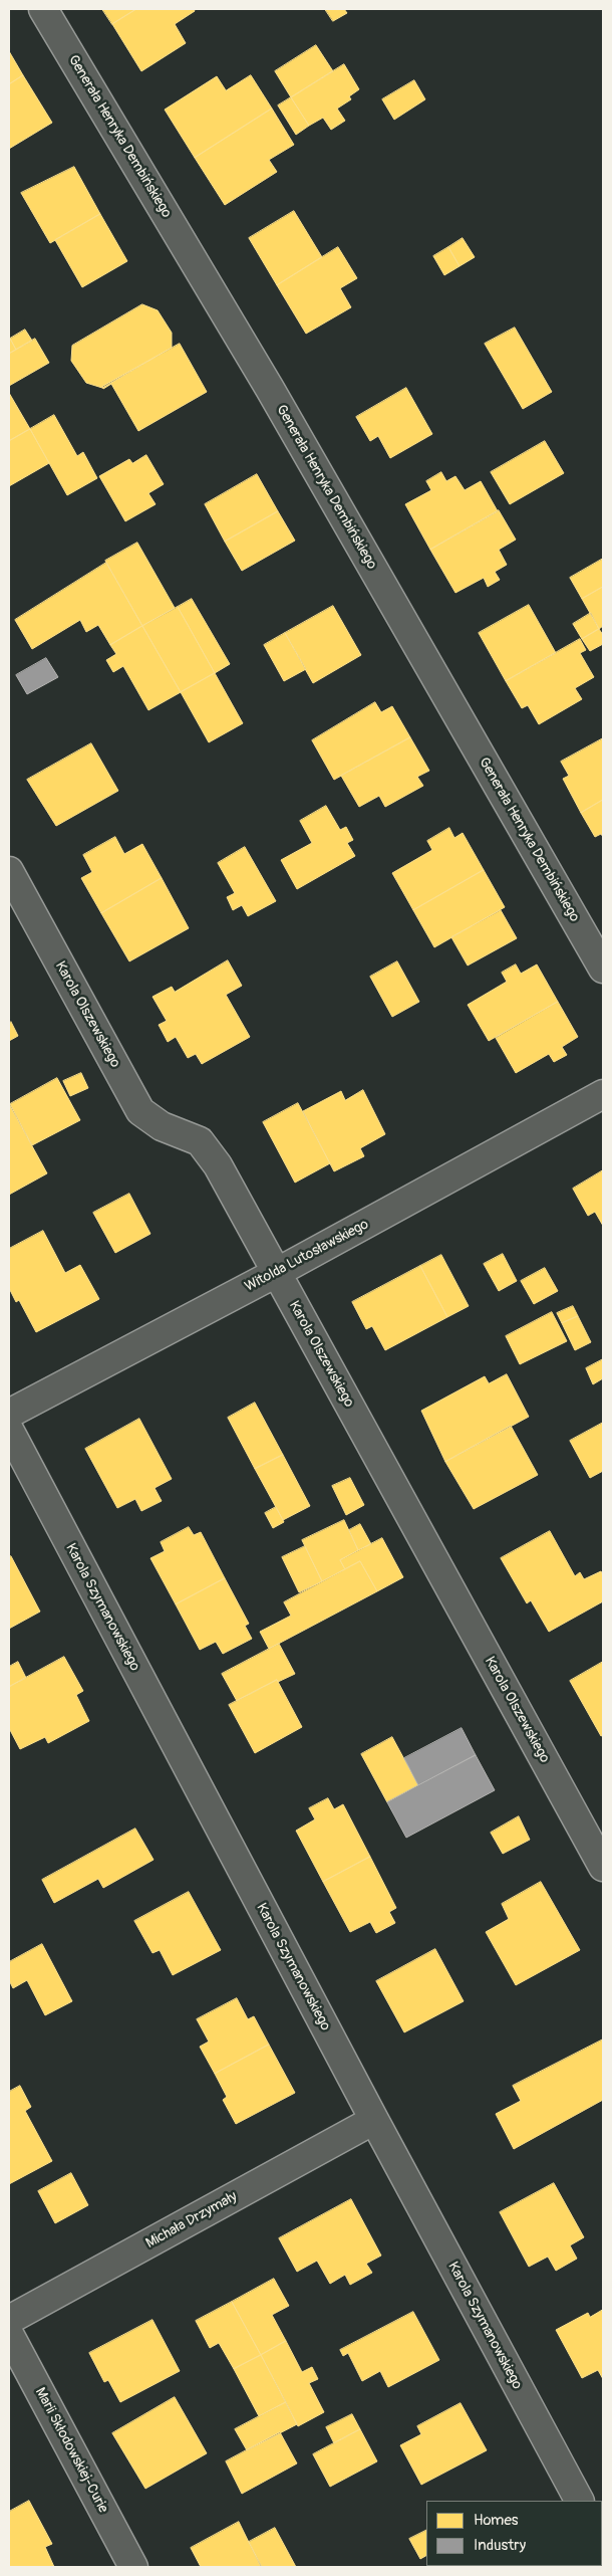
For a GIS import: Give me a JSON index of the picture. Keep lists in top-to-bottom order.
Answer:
{
  "streets": {
    "street": [
      "Generała Henryka Dembińskiego",
      "Karola Olszewskiego",
      "Witolda Lutosławskiego",
      "Karola Szymanowskiego",
      "Michała Drzymały",
      "Marii Skłodowskiej-Curie"
    ]
  },
  "crossings": [
    ["Karola Olszewskiego", "Witolda Lutosławskiego"],
    ["Karola Szymanowskiego", "Michała Drzymały"]
  ],
  "legend": ["Homes", "Industry"]
}
